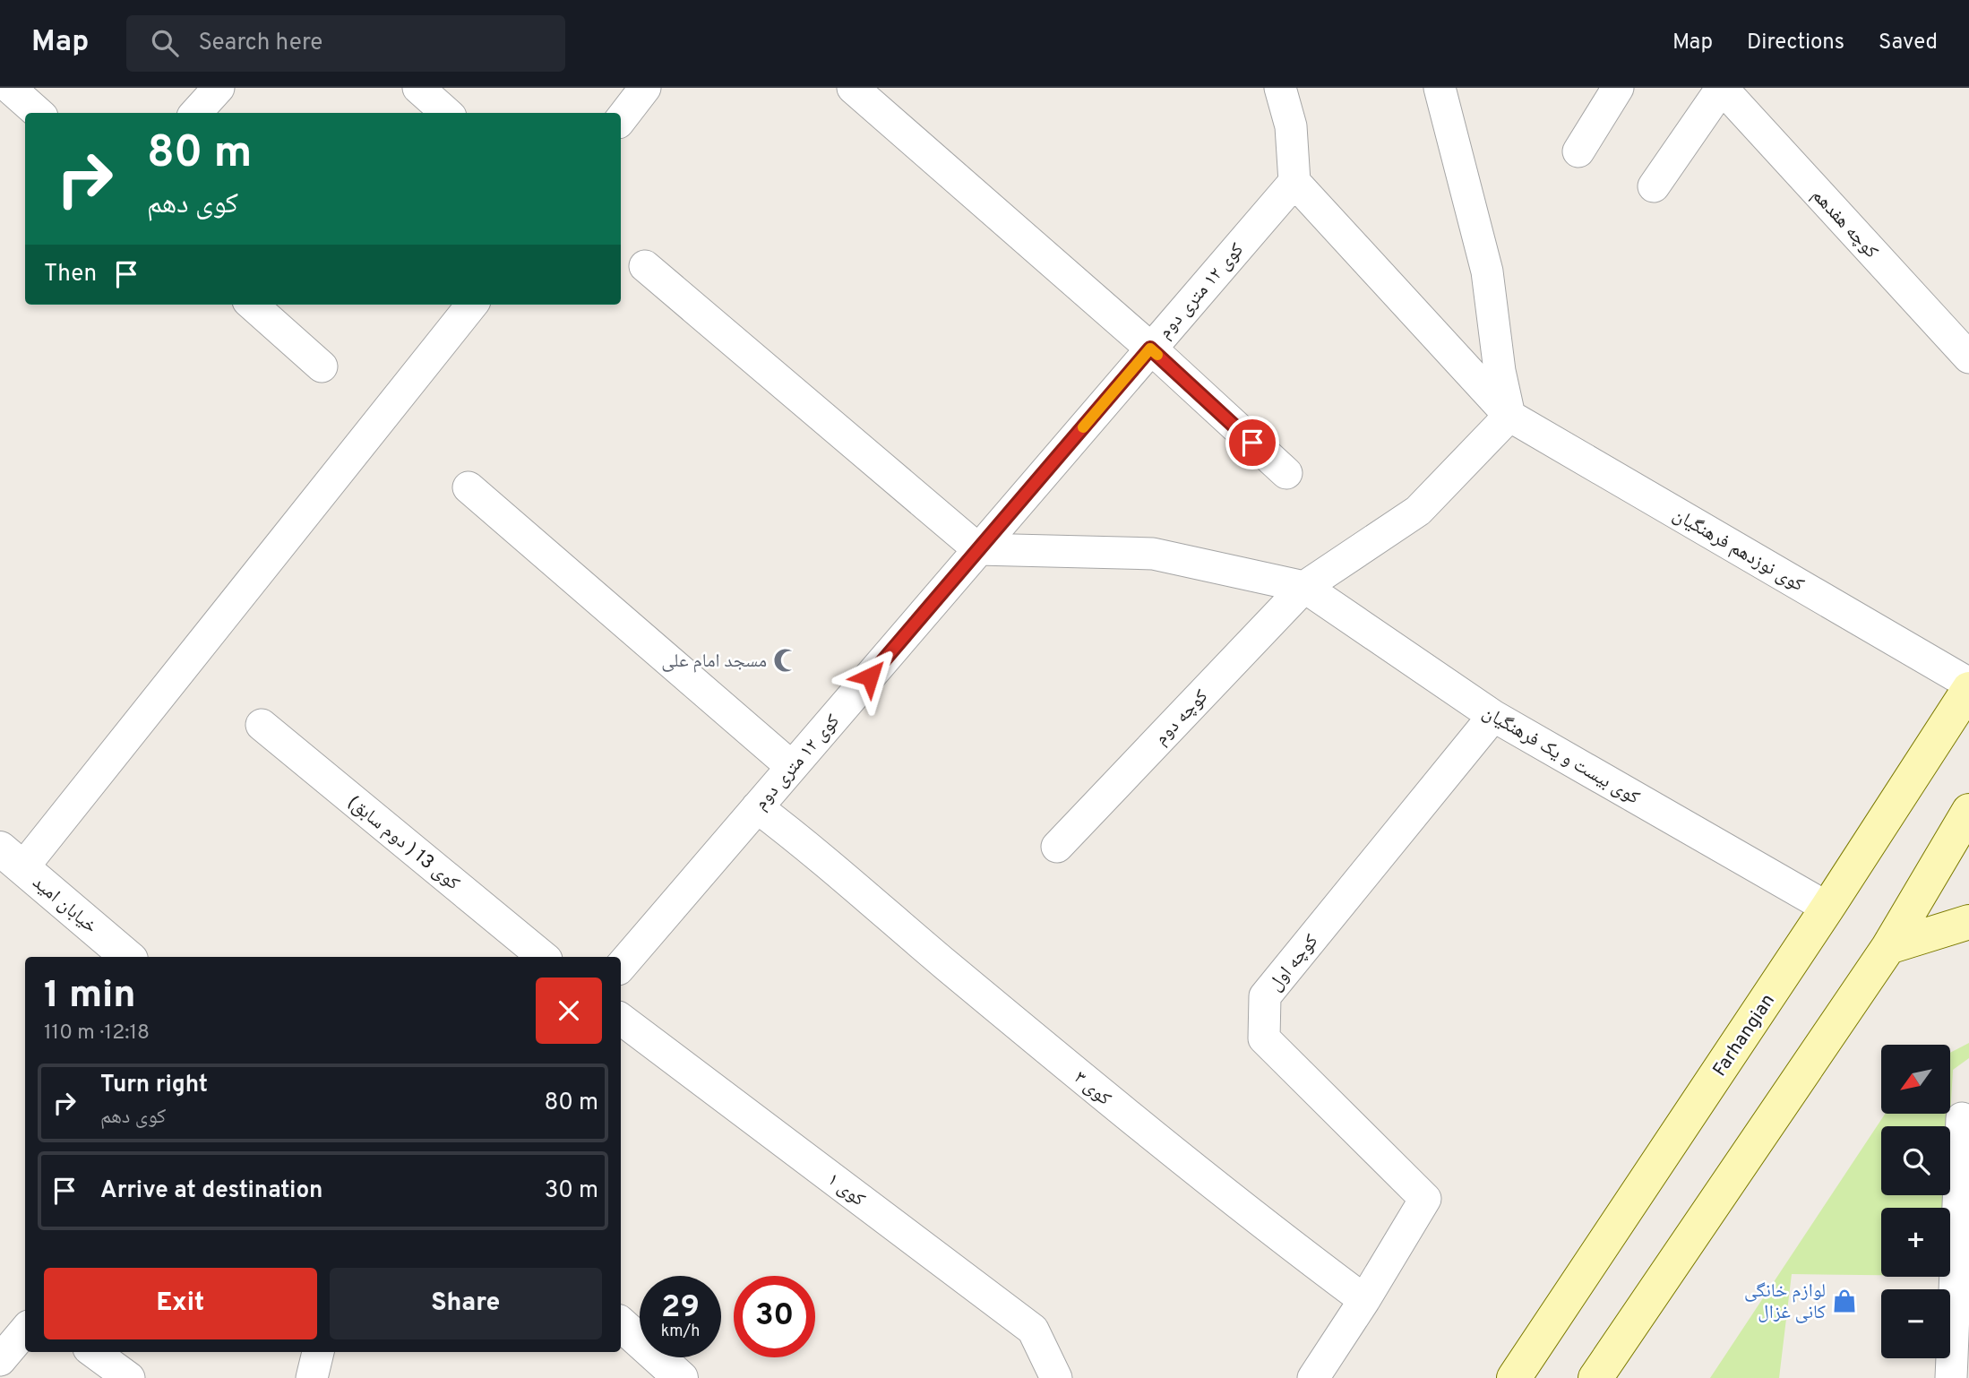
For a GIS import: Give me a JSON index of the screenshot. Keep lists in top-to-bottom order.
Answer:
{
  "streets": {
    "main road": ["Farhangian"],
    "street": [
      "کوچه هفدهم",
      "کوی ۱۲ متری دوم",
      "کوی نوزدهم فرهنگیان",
      "کوچه دوم",
      "کوی بیست و یک فرهنگیان",
      "کوی 13 ( دوم سابق)",
      "خیابان امید",
      "کوچه اول",
      "کوی ۳",
      "کوی ۱"
    ]
  },
  "crossings": [
    ["کوی ۱۲ متری دوم", "کوی نوزدهم فرهنگیان"],
    ["کوی ۱۲ متری دوم", "کوی ۳"],
    ["کوی نوزدهم فرهنگیان", "کوچه دوم"],
    ["کوچه دوم", "کوی بیست و یک فرهنگیان"],
    ["کوی بیست و یک فرهنگیان", "کوچه اول"],
    ["کوی بیست و یک فرهنگیان", "Farhangian"],
    ["کوچه اول", "کوی ۳"]
  ],
  "places": {
    "mosque": ["مسجد امام علی"],
    "shop": ["لوازم خانگی کانی غزال"]
  },
  "north": "bottom left",
  "page": {
    "header": "Map",
    "search": "Search here",
    "nav": ["Map", "Directions", "Saved"],
    "turn": ["80 m", "کوی دهم"],
    "then": "Then",
    "heading": ["1 min", "110 m · 12:18"],
    "map_buttons": ["+", "−"],
    "list": [
      {
        "name": "Turn right",
        "note": "کوی دهم",
        "value": "80 m"
      },
      {
        "name": "Arrive at destination",
        "value": "30 m"
      }
    ],
    "buttons": ["Exit", "Share"],
    "speed": "29 km/h",
    "limit": "30"
  }
}
